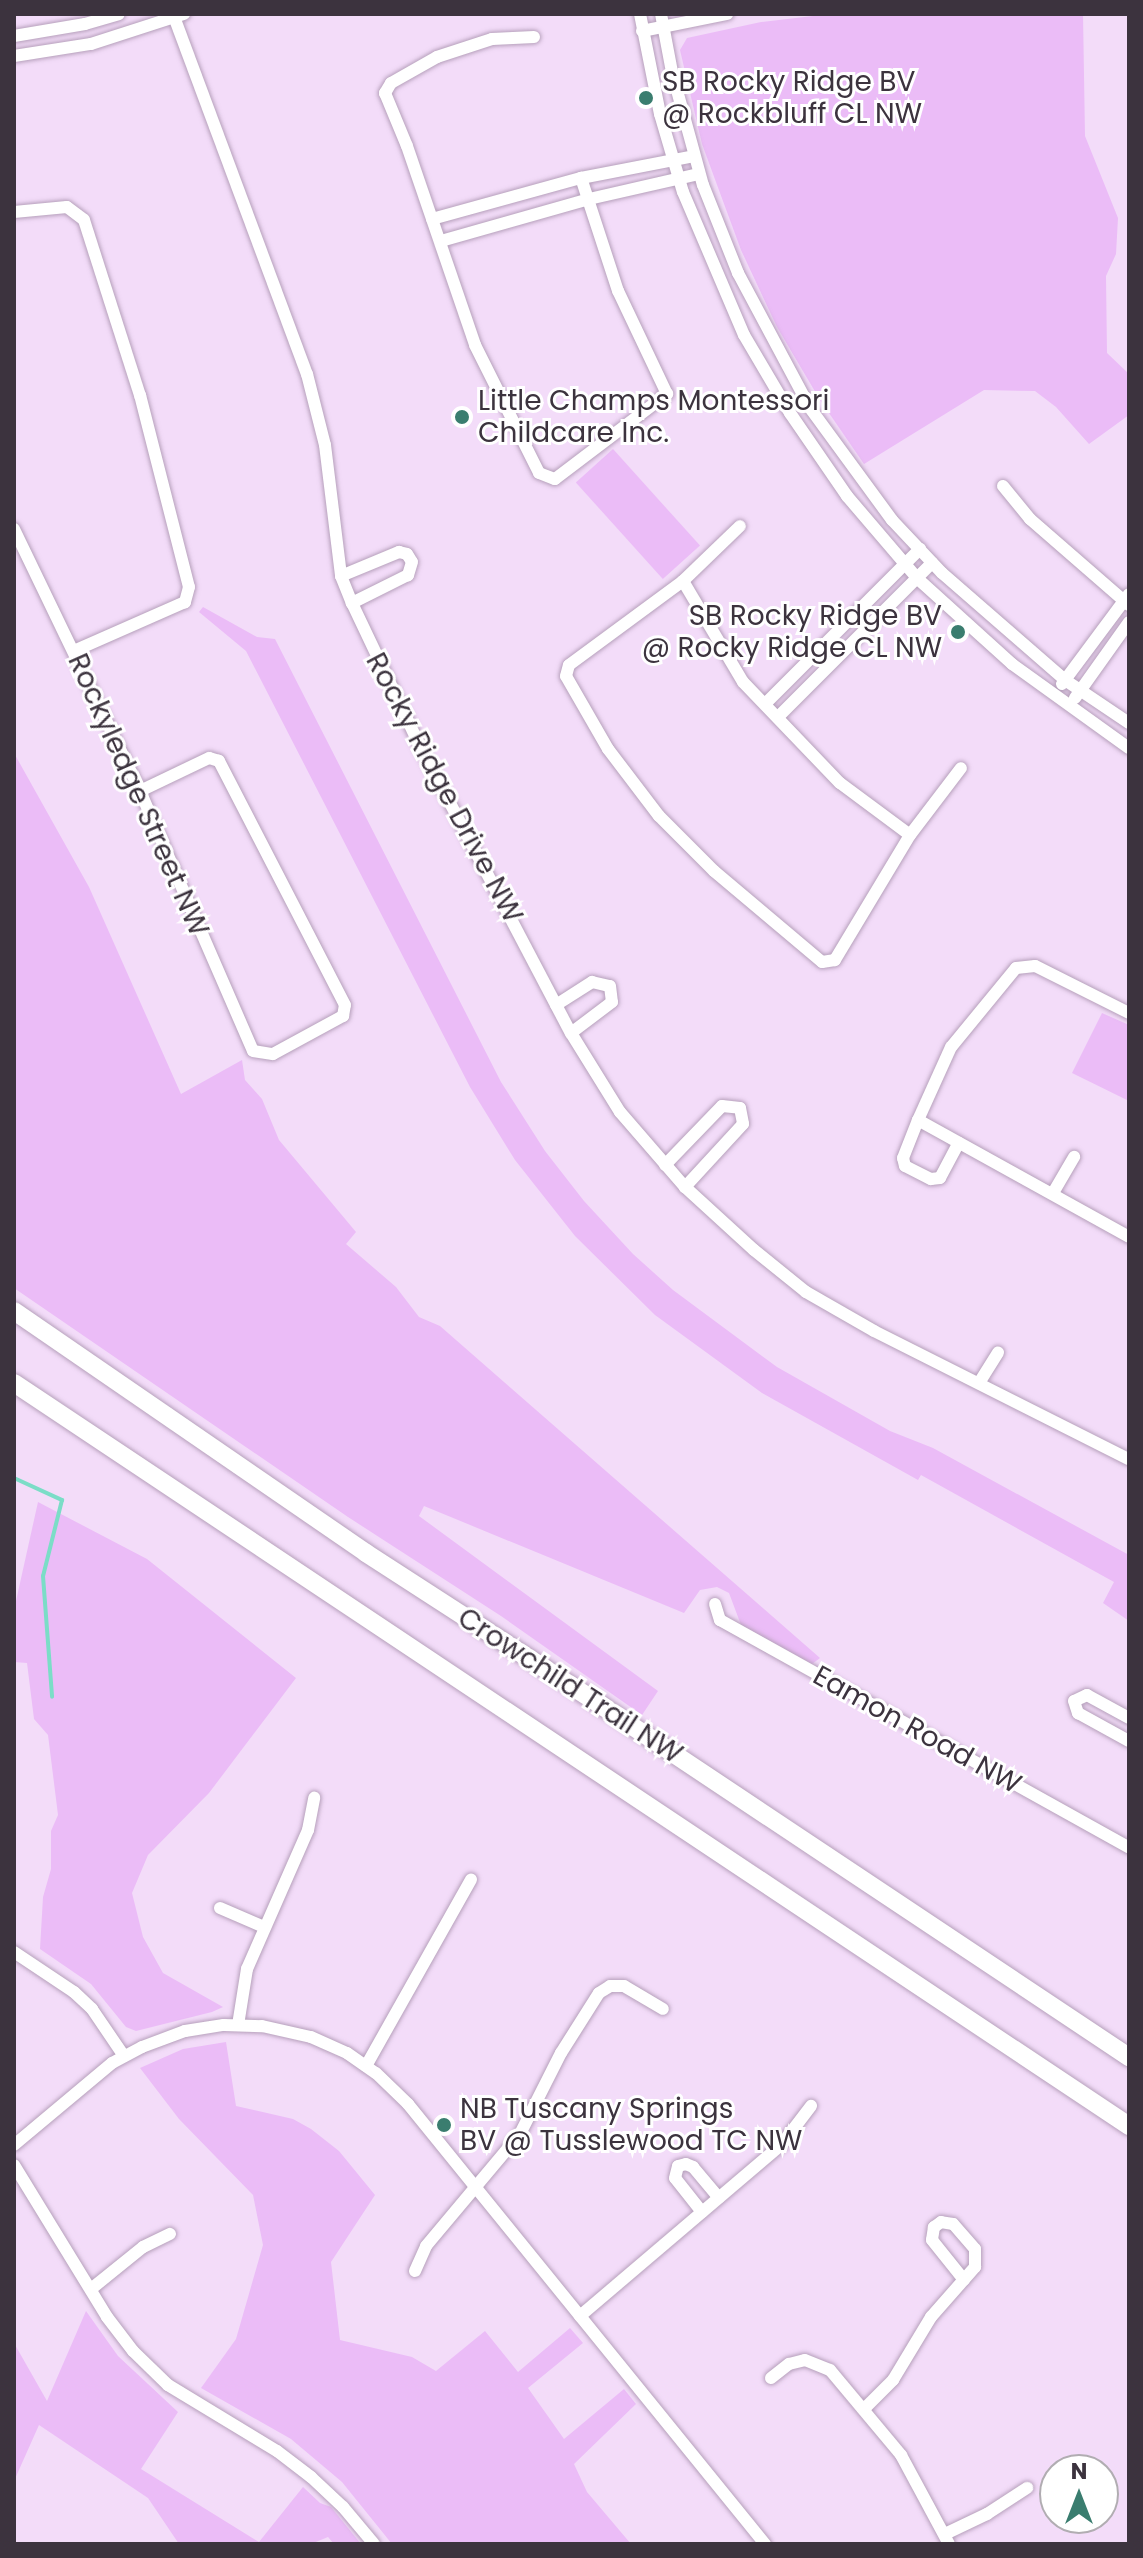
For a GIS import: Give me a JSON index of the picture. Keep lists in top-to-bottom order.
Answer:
{
  "streets": {
    "highway": ["Crowchild Trail NW"],
    "street": ["Rocky Ridge Drive NW", "Rockyledge Street NW", "Eamon Road NW"]
  },
  "places": [
    "SB Rocky Ridge BV @ Rockbluff CL NW",
    "Little Champs Montessori Childcare Inc.",
    "SB Rocky Ridge BV @ Rocky Ridge CL NW",
    "NB Tuscany Springs BV @ Tusslewood TC NW"
  ],
  "north": "top"
}
